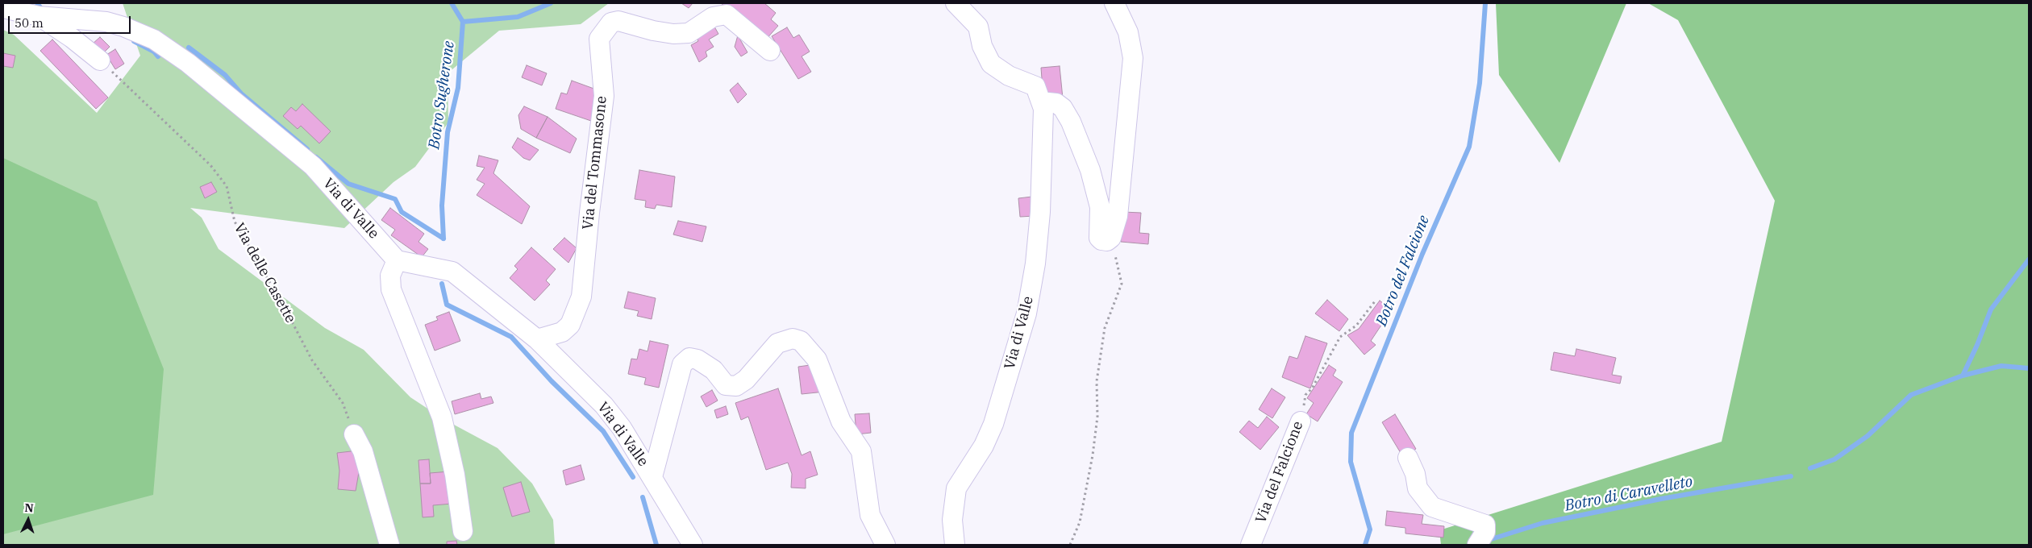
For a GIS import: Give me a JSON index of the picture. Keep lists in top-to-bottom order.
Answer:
{
  "streets": {
    "street": ["Via del Tommasone", "Via di Valle", "Via del Falcione"],
    "path": ["Via delle Casette"]
  },
  "crossings": [
    ["Via del Tommasone", "Via di Valle"]
  ],
  "water": ["Botro Sugherone", "Botro del Falcione", "Botro di Caravelleto"],
  "scale_bar": "50 m",
  "north": "top"
}
